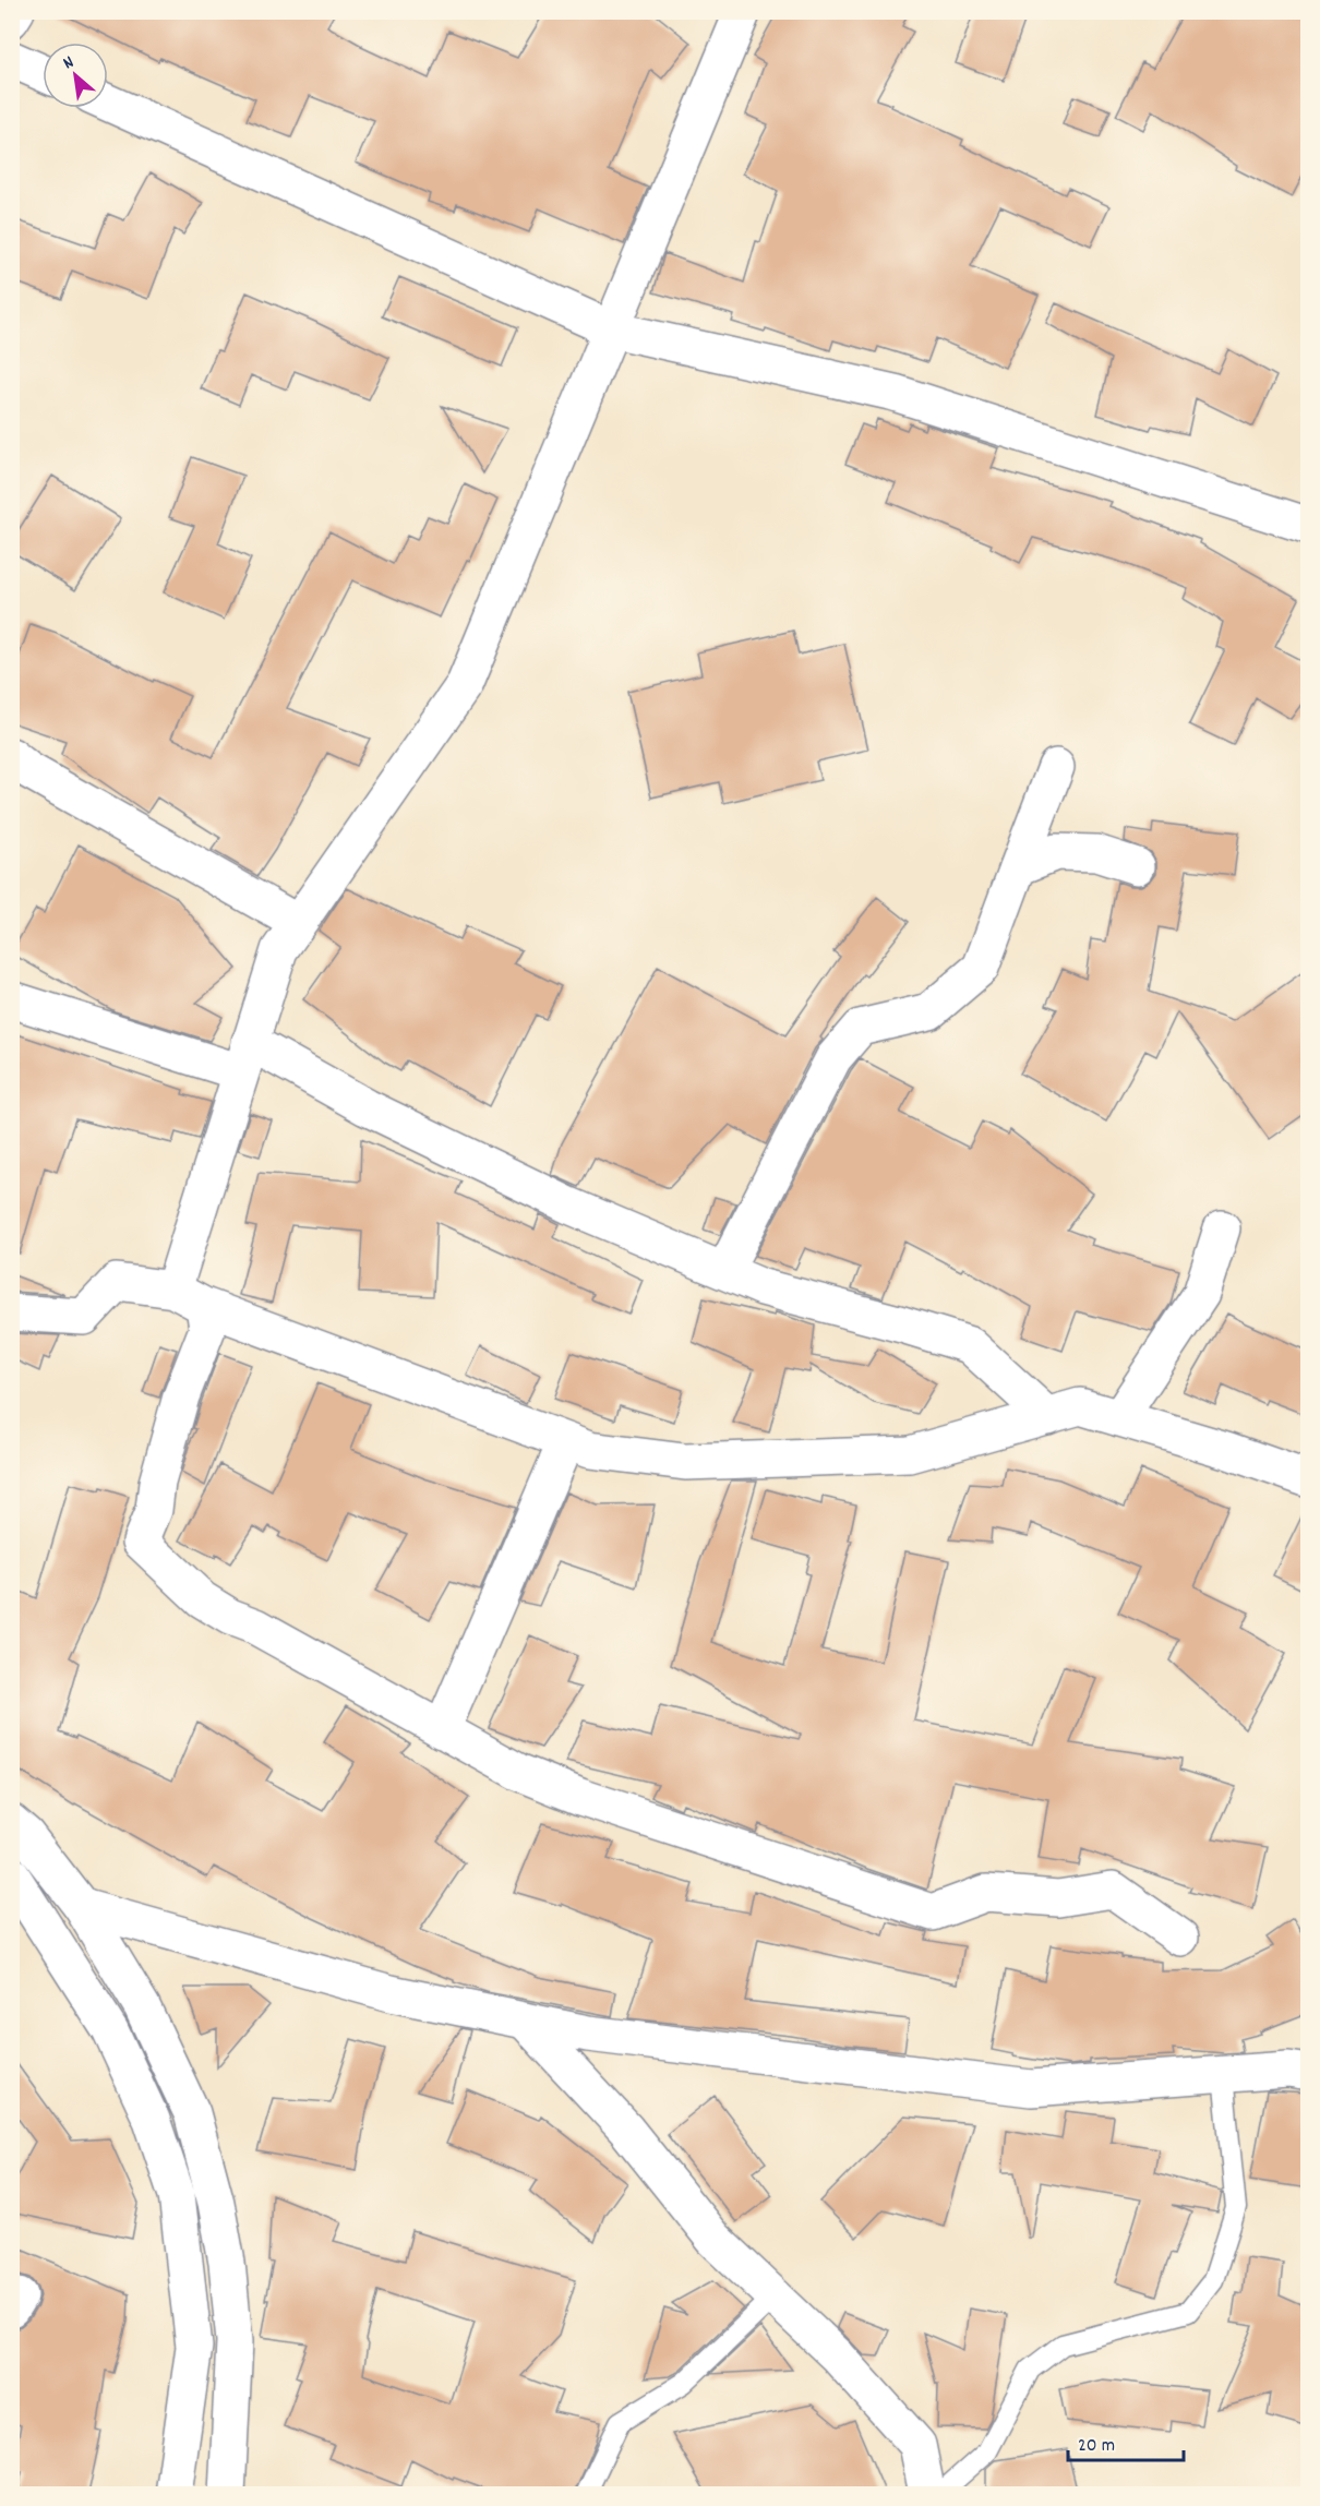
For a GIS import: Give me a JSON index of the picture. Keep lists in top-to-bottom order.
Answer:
{
  "scale_bar": "20 m",
  "north": "top left"
}
